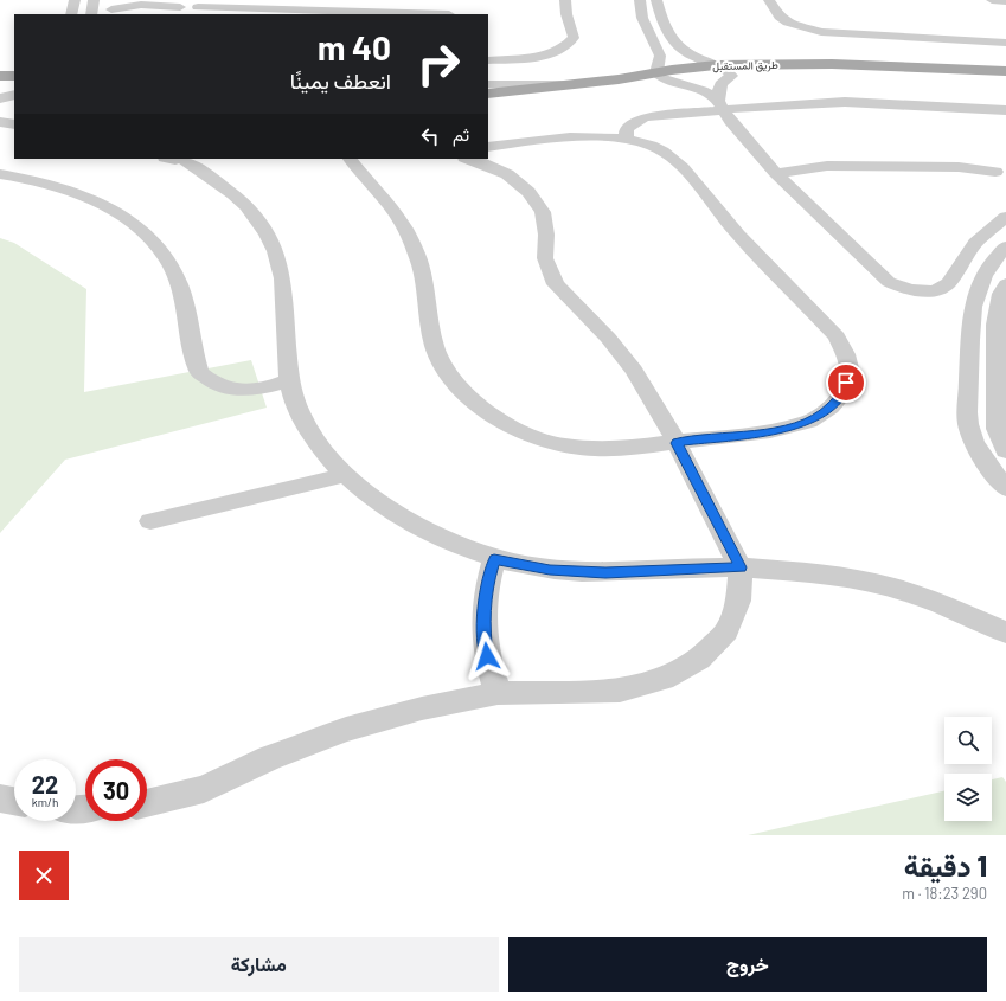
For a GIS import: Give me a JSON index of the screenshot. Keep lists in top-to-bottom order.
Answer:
{
  "streets": {
    "main road": ["طريق المستقبل"]
  },
  "page": {
    "turn": ["40 m", "انعطف يمينًا"],
    "then": "ثم",
    "speed": "22 km/h",
    "limit": "30",
    "heading": ["1 دقيقة", "290 m · 18:23"],
    "buttons": ["خروج", "مشاركة"]
  }
}
